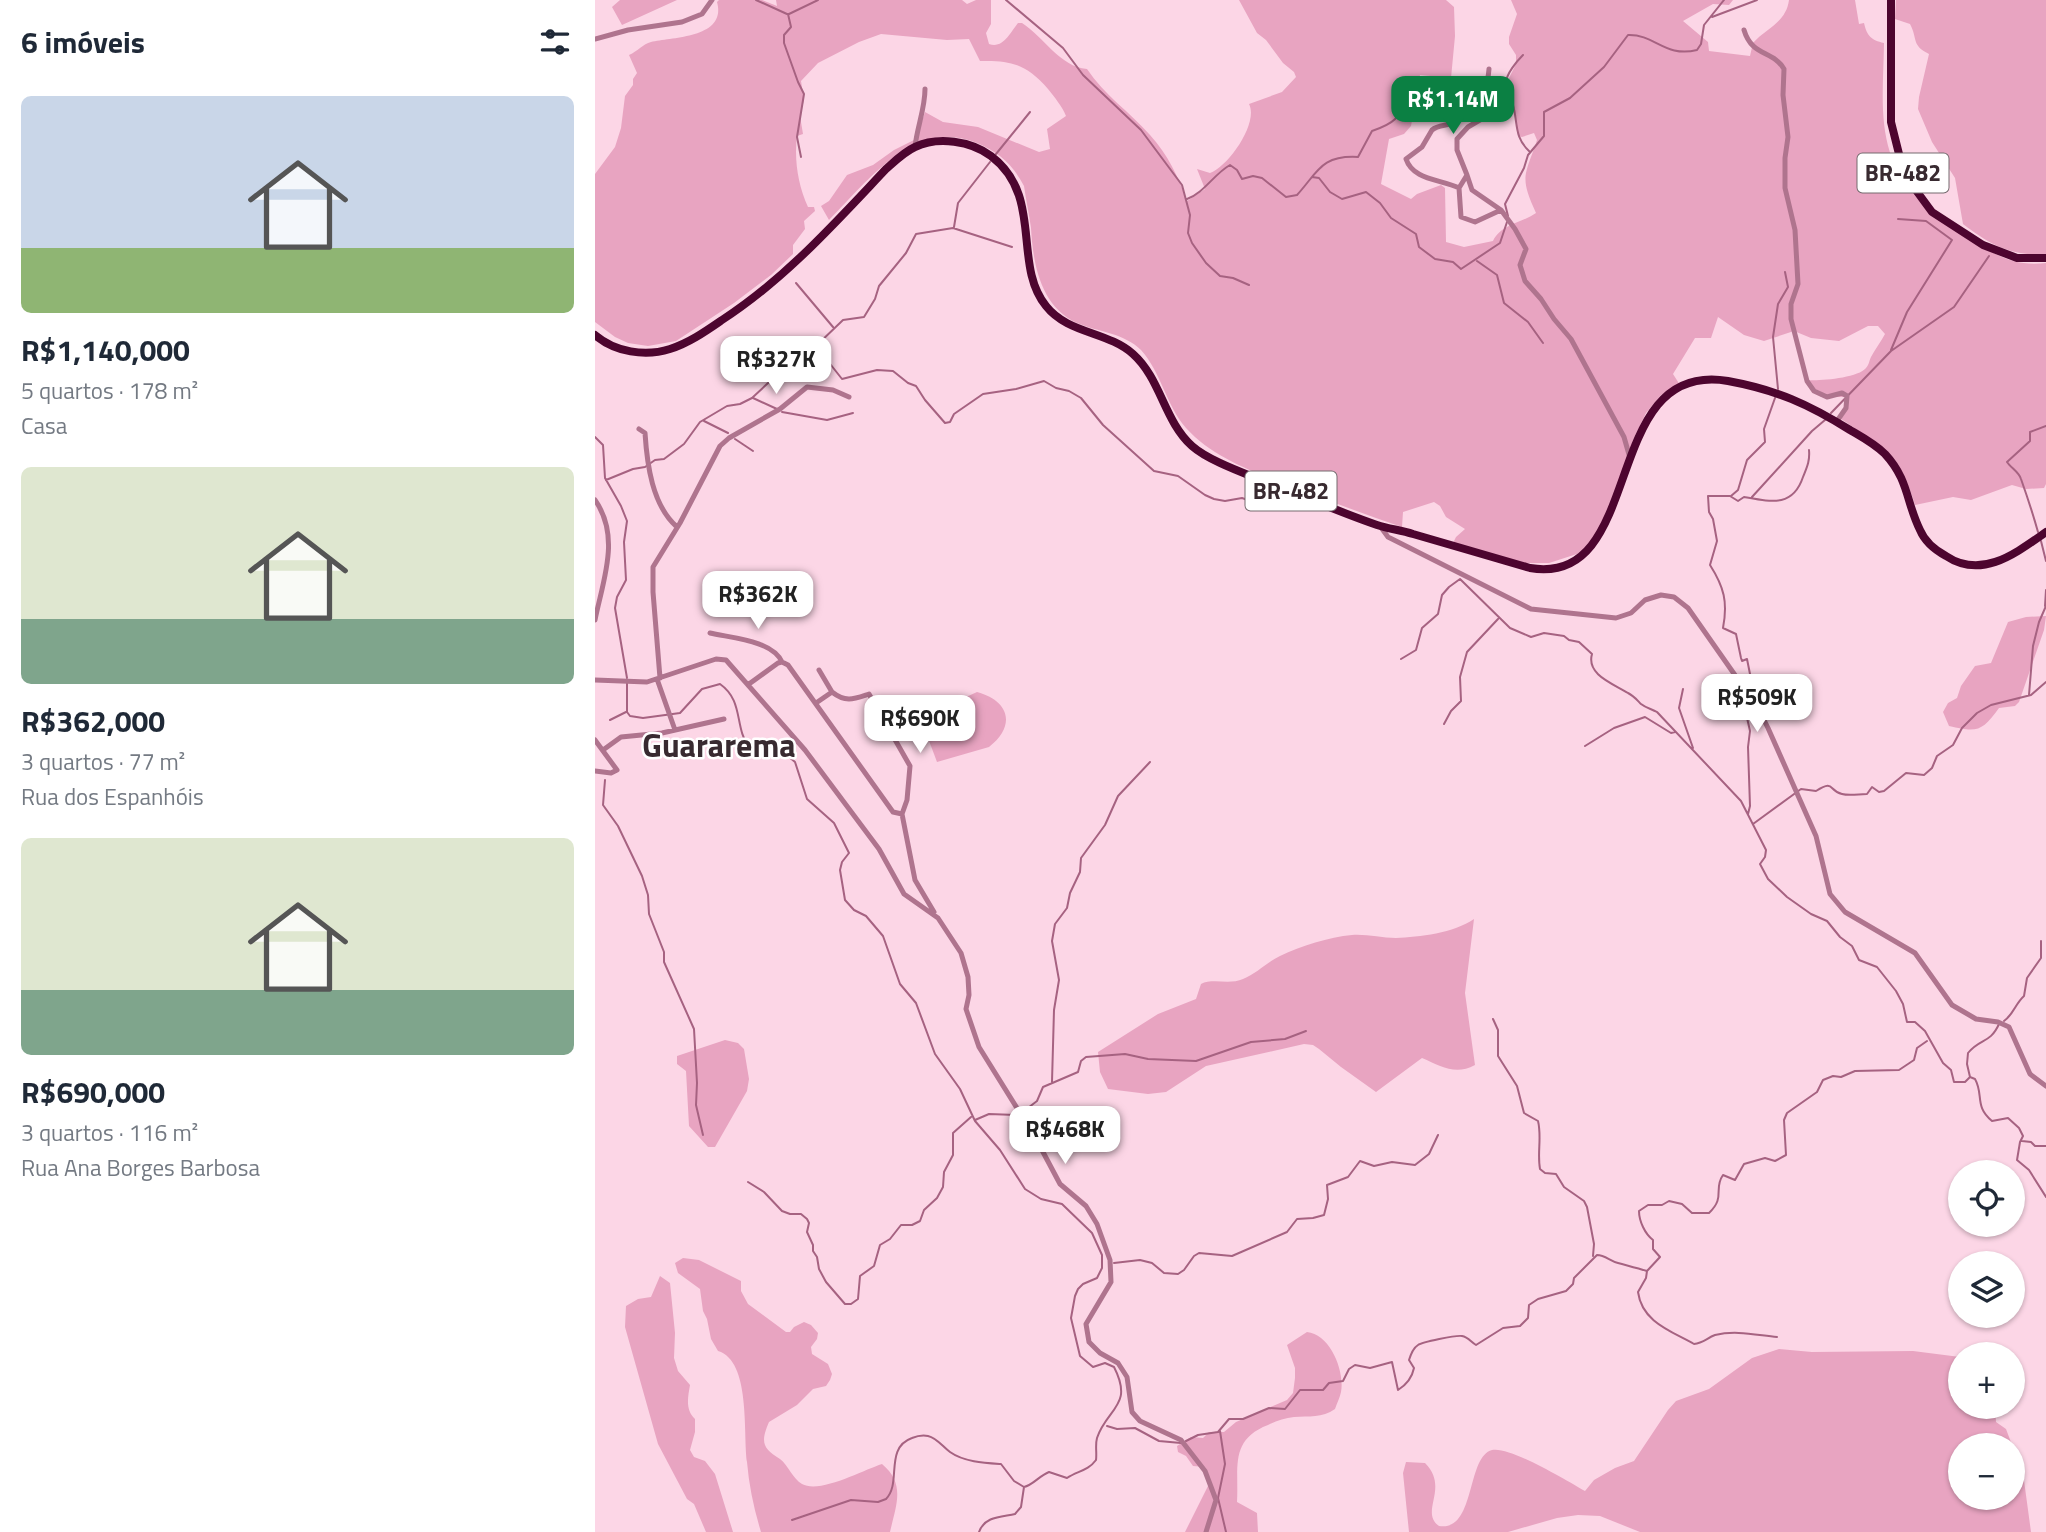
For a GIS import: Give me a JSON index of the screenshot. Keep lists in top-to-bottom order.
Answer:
{
  "streets": {
    "highway": ["BR-482"]
  },
  "districts": ["Guararema"],
  "page": {
    "heading": "6 imóveis",
    "price": [
      "R$1.14M",
      "R$327K",
      "R$362K",
      "R$509K",
      "R$690K",
      "R$468K"
    ],
    "list": [
      {
        "name": "R$1,140,000",
        "note": "5 quartos · 178 m² · Casa"
      },
      {
        "name": "R$362,000",
        "note": "3 quartos · 77 m² · Rua dos Espanhóis"
      },
      {
        "name": "R$690,000",
        "note": "3 quartos · 116 m² · Rua Ana Borges Barbosa"
      }
    ],
    "map_buttons": ["+", "−"]
  }
}
